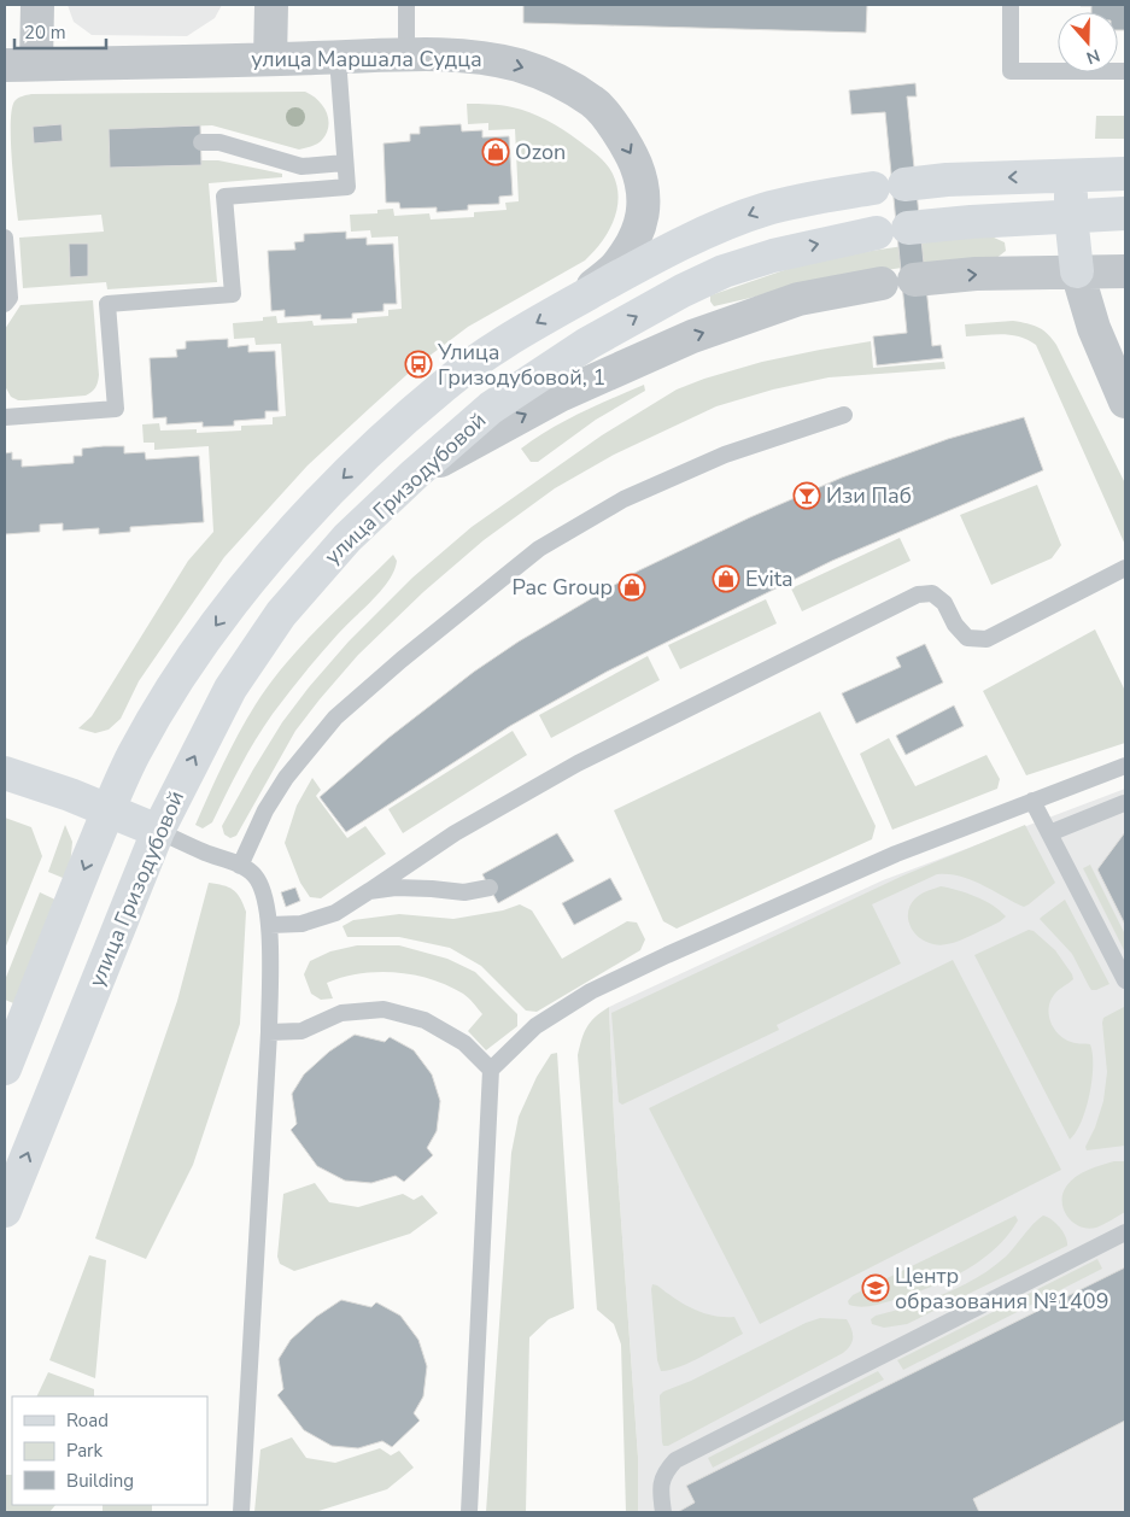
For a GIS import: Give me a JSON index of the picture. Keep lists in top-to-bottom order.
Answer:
{
  "streets": {
    "street": ["улица Маршала Судца", "улица Гризодубовой"]
  },
  "places": {
    "shop": ["Ozon", "Evita", "Pac Group"],
    "bus stop": ["Улица Гризодубовой, 1"],
    "bar": ["Изи Паб"],
    "school or university": ["Центр образования №1409"]
  },
  "legend": ["Road", "Park", "Building"],
  "scale_bar": "20 m",
  "north": "bottom"
}
